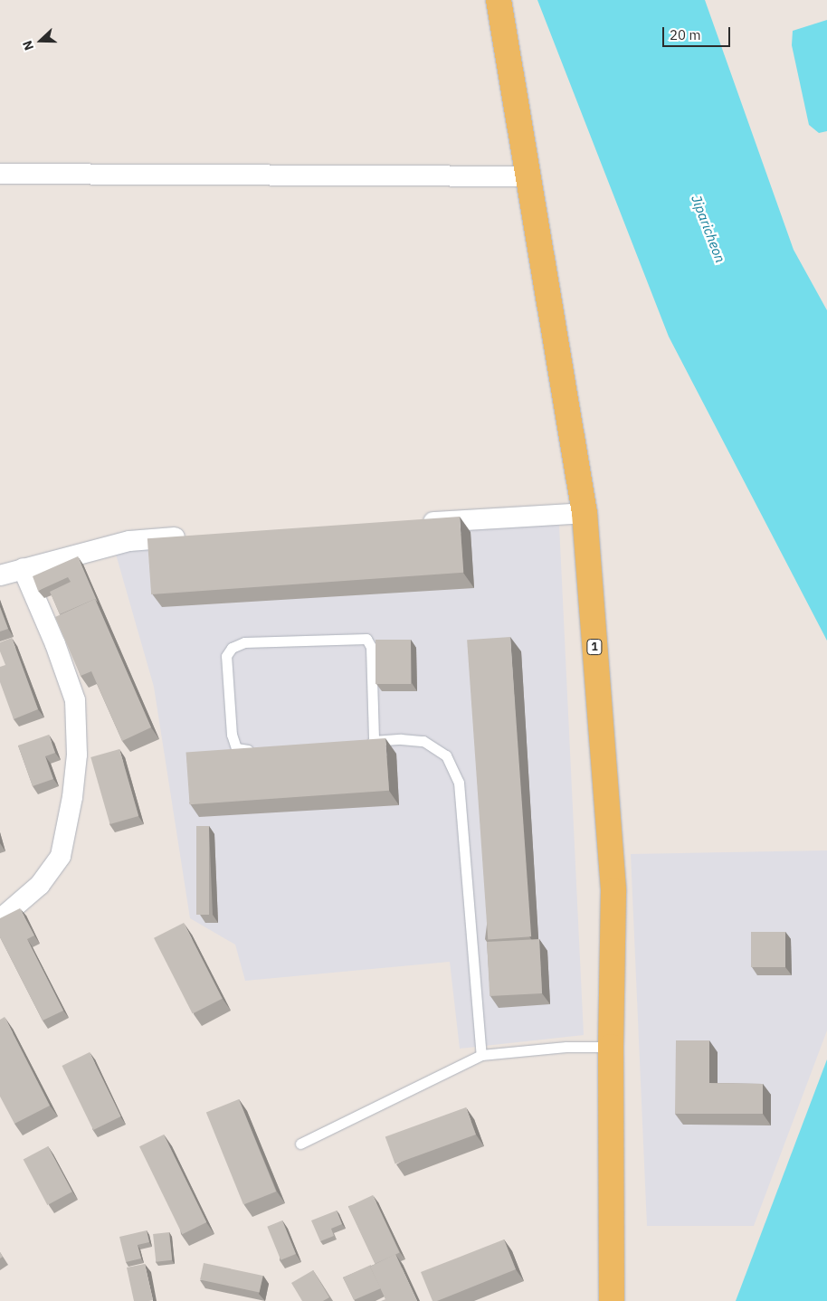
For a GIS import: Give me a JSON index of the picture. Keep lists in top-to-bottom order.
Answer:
{
  "streets": {
    "main road": ["1"]
  },
  "water": ["Jiparicheon"],
  "scale_bar": "20 m",
  "north": "left"
}
